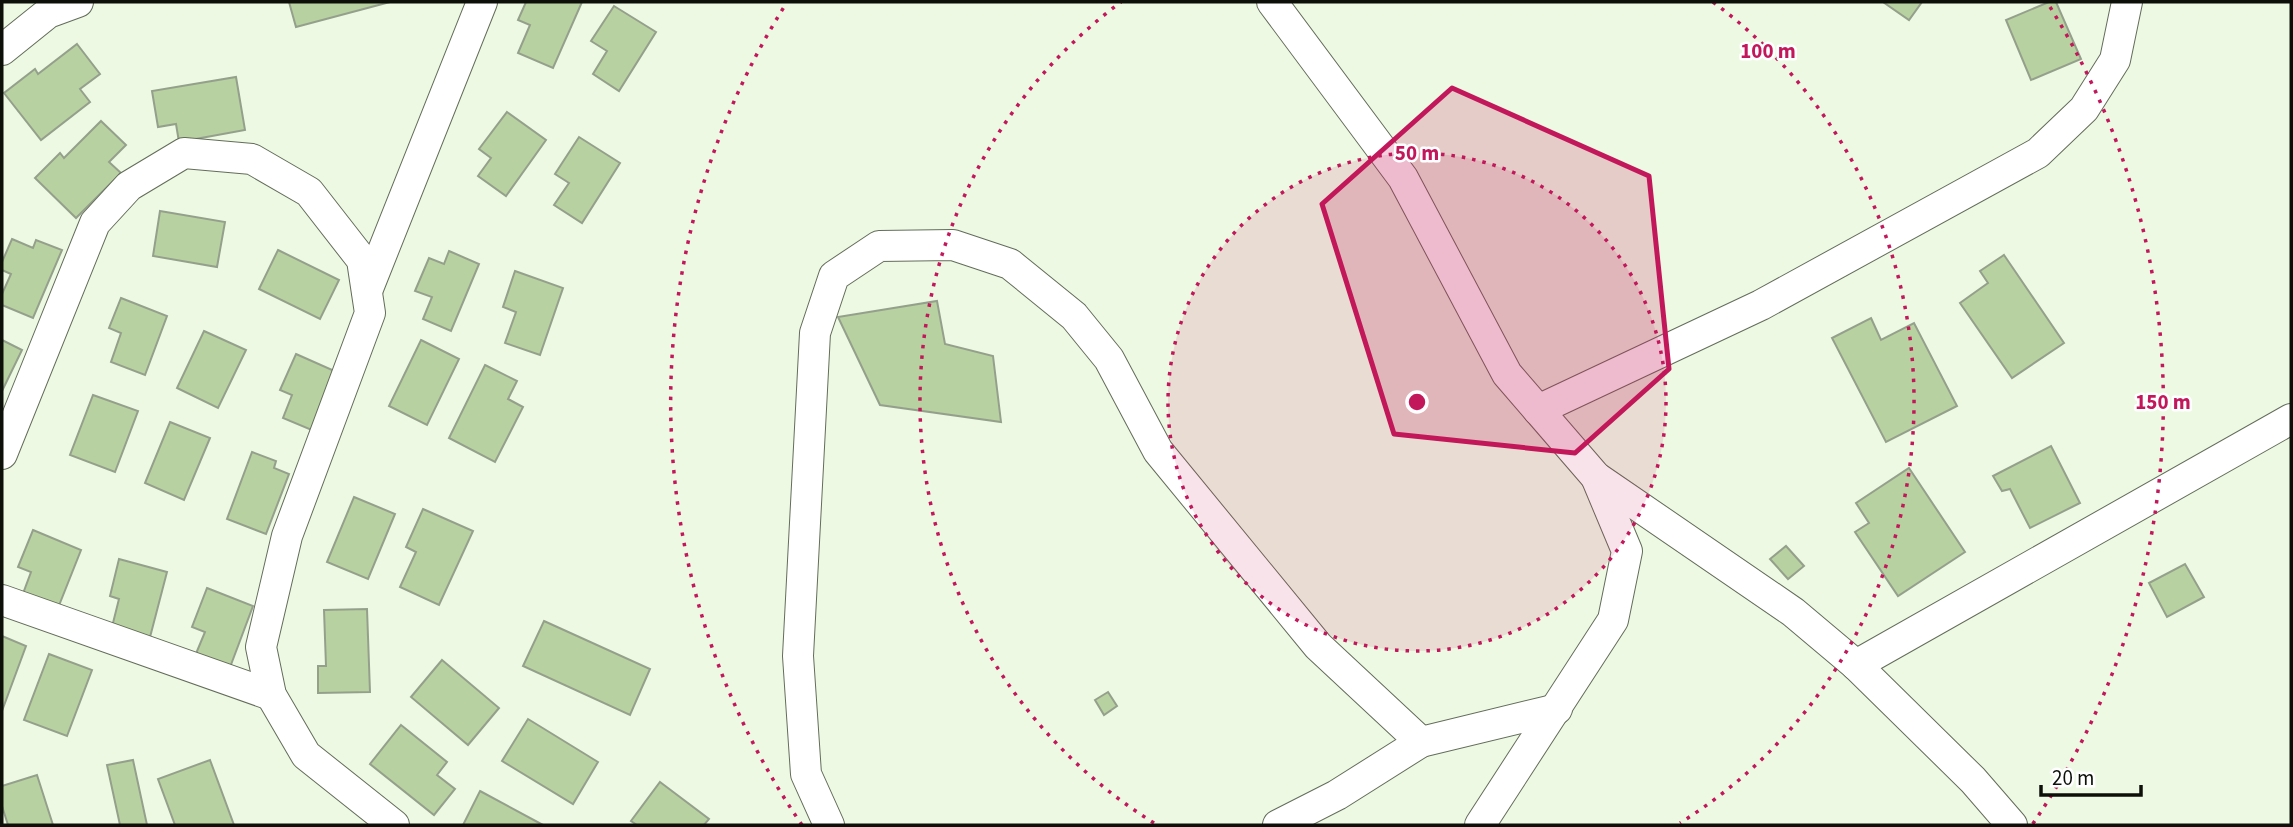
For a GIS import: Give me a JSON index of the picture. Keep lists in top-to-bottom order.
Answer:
{
  "scale_bar": "20 m",
  "rings": ["100 m", "50 m", "150 m"]
}
